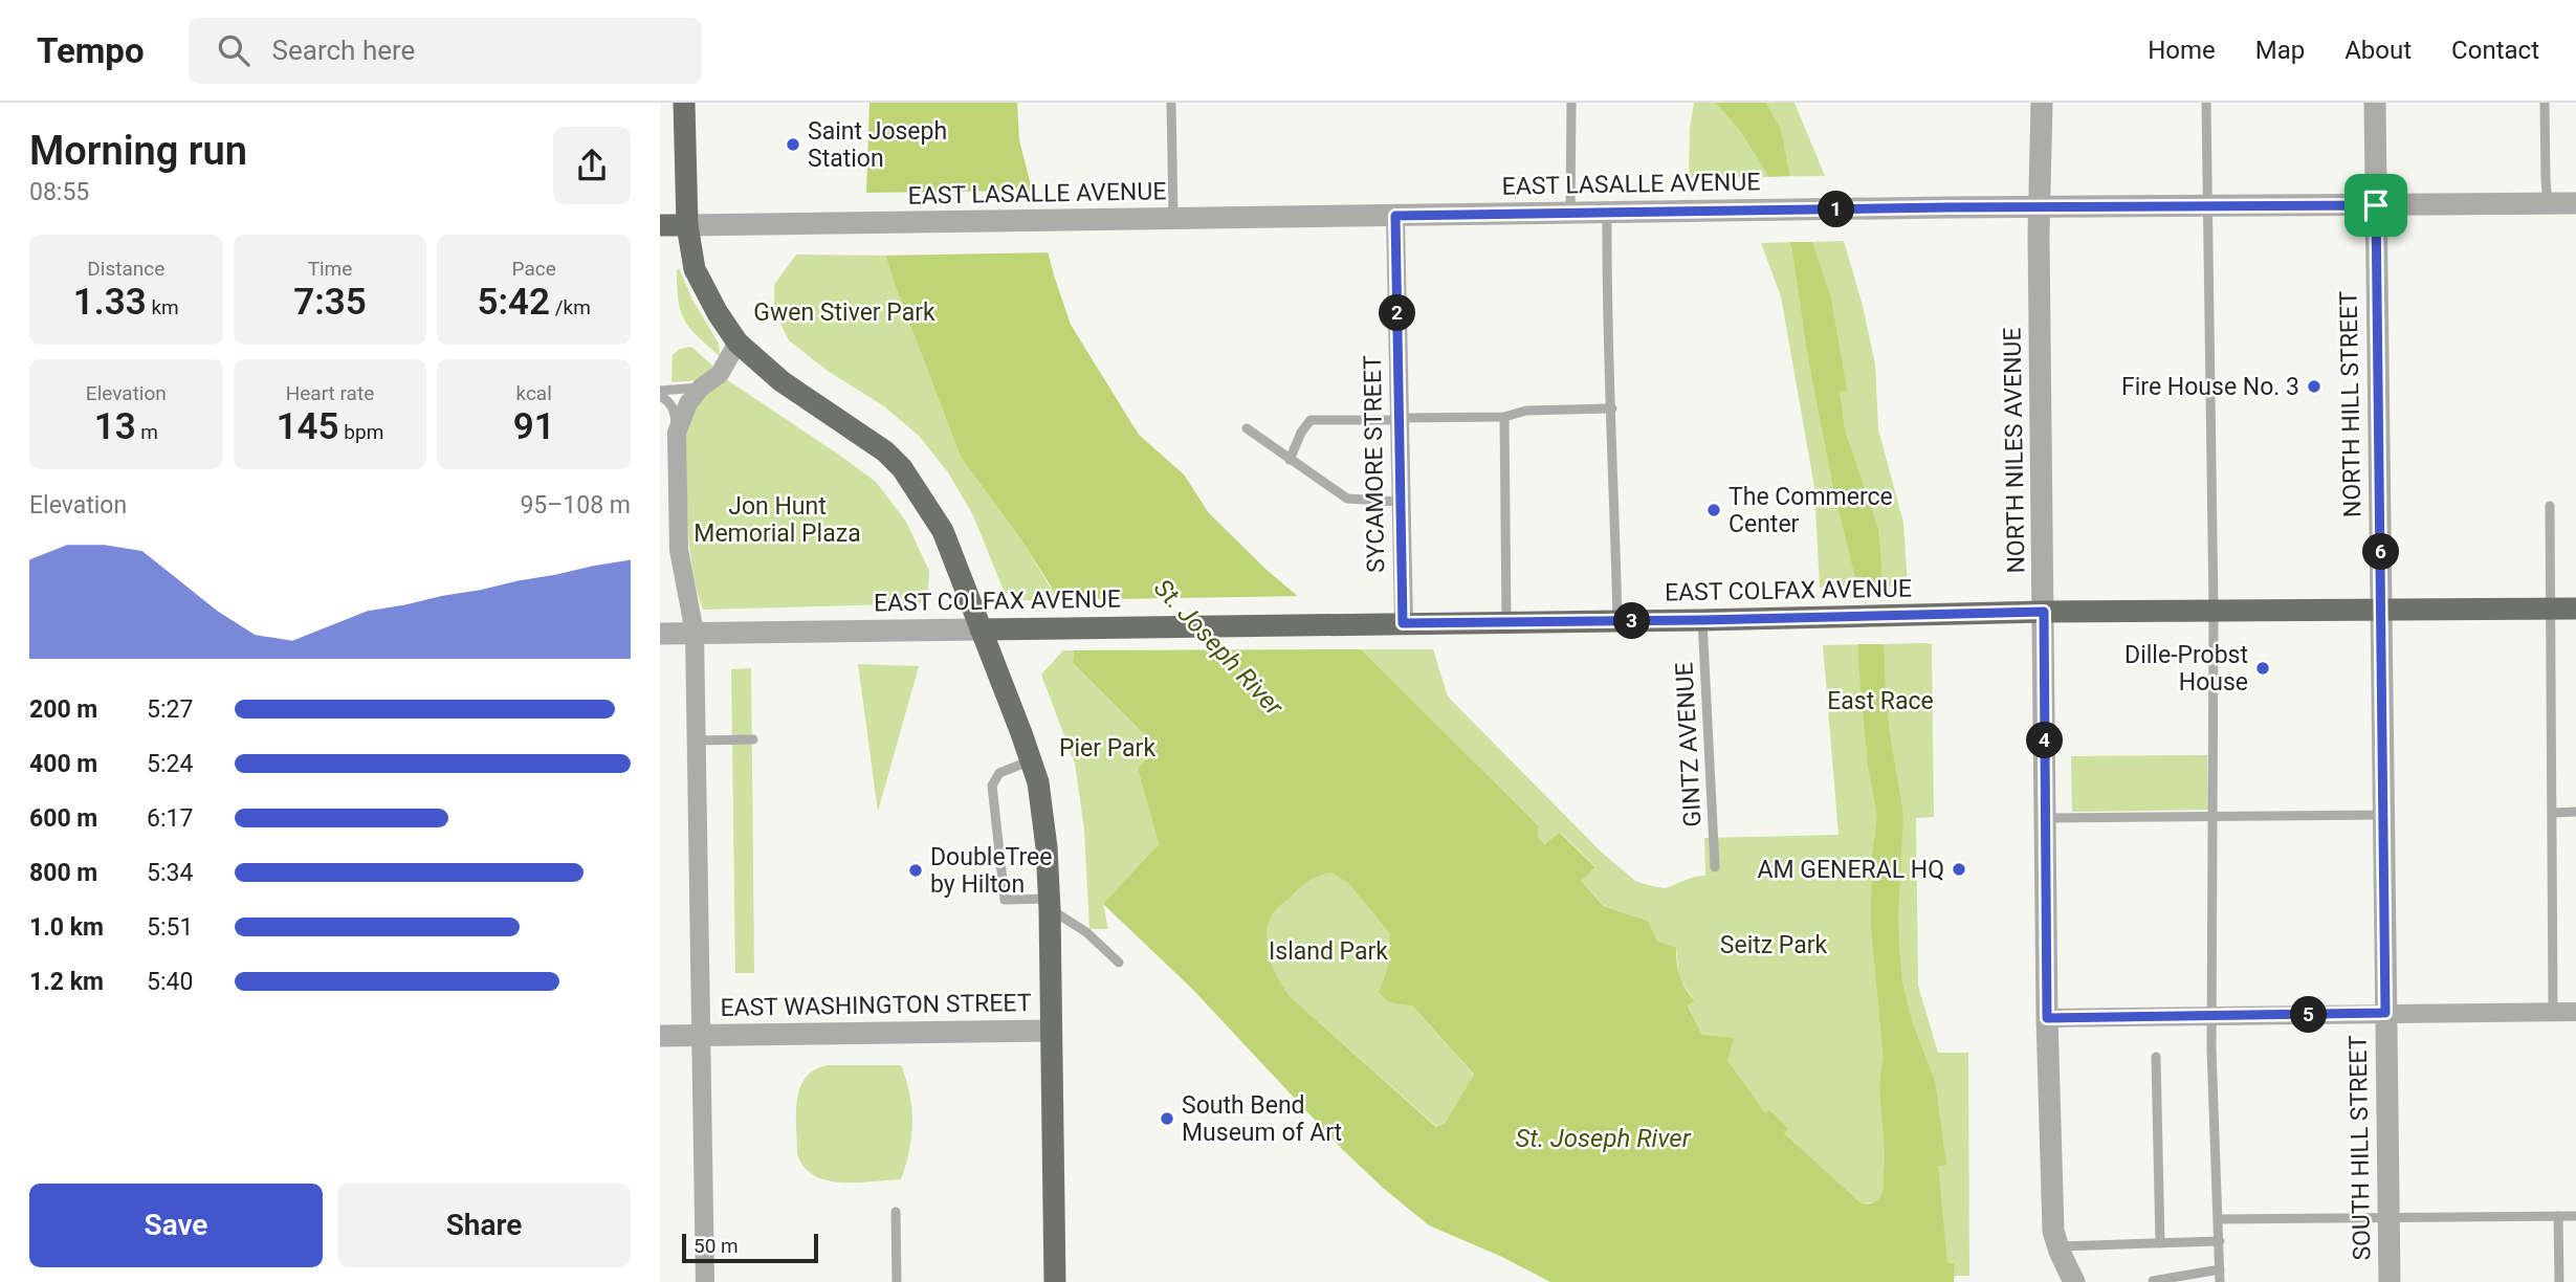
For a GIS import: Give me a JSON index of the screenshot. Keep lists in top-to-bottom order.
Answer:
{
  "streets": {
    "main road": ["EAST COLFAX AVENUE"],
    "street": [
      "EAST LASALLE AVENUE",
      "NORTH HILL STREET",
      "NORTH NILES AVENUE",
      "SYCAMORE STREET",
      "EAST WASHINGTON STREET",
      "SOUTH HILL STREET"
    ],
    "lane": ["GINTZ AVENUE"]
  },
  "crossings": [
    ["EAST LASALLE AVENUE", "NORTH HILL STREET"],
    ["EAST LASALLE AVENUE", "NORTH NILES AVENUE"],
    ["EAST LASALLE AVENUE", "SYCAMORE STREET"],
    ["NORTH HILL STREET", "EAST COLFAX AVENUE"],
    ["NORTH HILL STREET", "SOUTH HILL STREET"],
    ["NORTH NILES AVENUE", "EAST COLFAX AVENUE"],
    ["SYCAMORE STREET", "EAST COLFAX AVENUE"],
    ["EAST COLFAX AVENUE", "GINTZ AVENUE"]
  ],
  "water": ["St. Joseph River"],
  "parks": [
    "Gwen Stiver Park",
    "Jon Hunt Memorial Plaza",
    "East Race",
    "Pier Park",
    "Seitz Park",
    "Island Park"
  ],
  "places": [
    "Saint Joseph Station",
    "Fire House No. 3",
    "The Commerce Center",
    "Dille-Probst House",
    "AM GENERAL HQ",
    "DoubleTree by Hilton",
    "South Bend Museum of Art"
  ],
  "scale_bar": "50 m",
  "page": {
    "header": "Tempo",
    "search": "Search here",
    "nav": [
      "Home",
      "Map",
      "About",
      "Contact"
    ],
    "heading": ["Morning run", "08:55"],
    "pins": [
      "1",
      "2",
      "6",
      "3",
      "4",
      "5"
    ],
    "stats": [
      ["Distance", "1.33 km"],
      ["Time", "7:35"],
      ["Pace", "5:42 /km"],
      ["Elevation", "13 m"],
      ["Heart rate", "145 bpm"],
      ["kcal", "91"]
    ],
    "chart": ["Elevation", "95–108 m"],
    "list": [
      {
        "name": "200 m",
        "note": "5:27"
      },
      {
        "name": "400 m",
        "note": "5:24"
      },
      {
        "name": "600 m",
        "note": "6:17"
      },
      {
        "name": "800 m",
        "note": "5:34"
      },
      {
        "name": "1.0 km",
        "note": "5:51"
      },
      {
        "name": "1.2 km",
        "note": "5:40"
      }
    ],
    "buttons": ["Save", "Share"],
    "scale": "50 m"
  }
}
